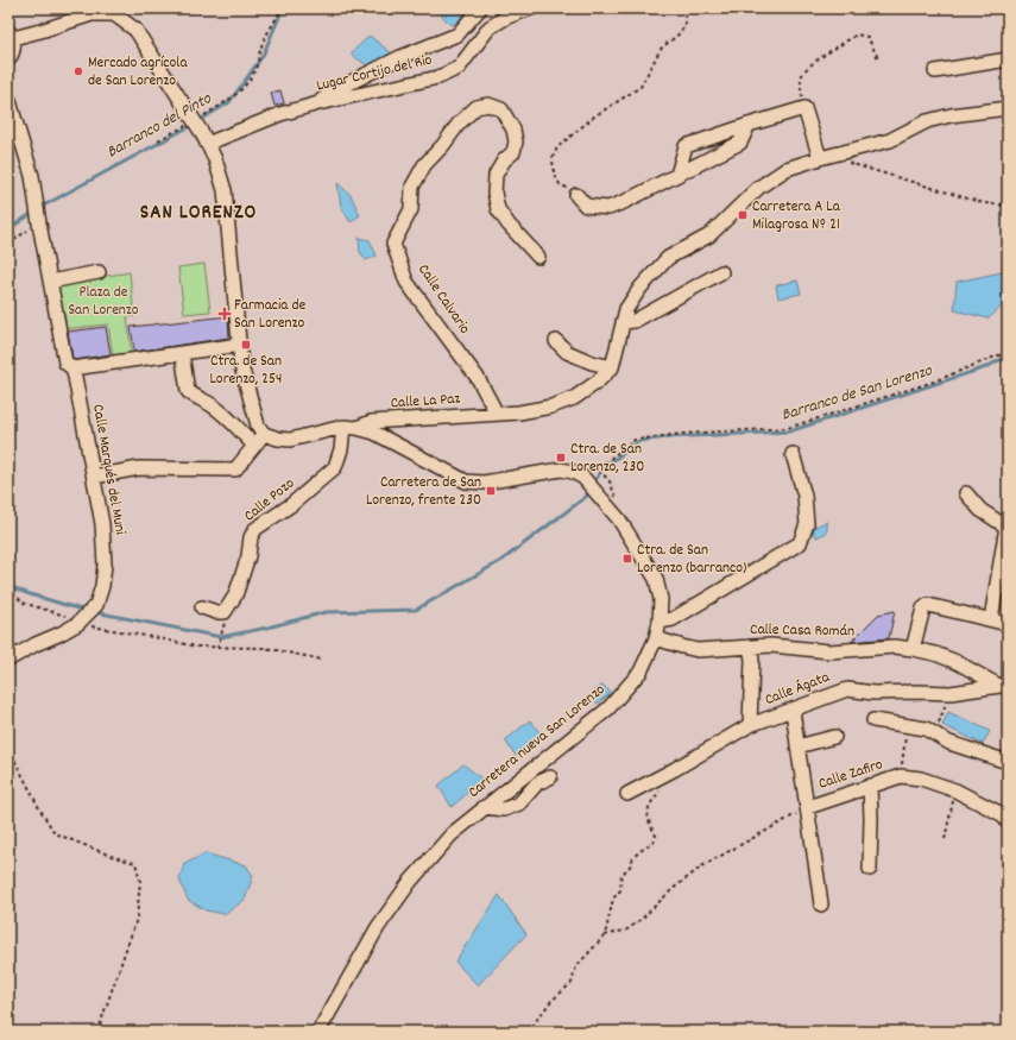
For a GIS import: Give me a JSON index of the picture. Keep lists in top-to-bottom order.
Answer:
{
  "streets": {
    "street": [
      "Lugar Cortijo del Rio",
      "Calle Calvario",
      "Calle La Paz",
      "Calle Marqués del Muni",
      "Calle Pozo",
      "Calle Casa Román",
      "Calle Ágata",
      "Carretera nueva San Lorenzo",
      "Calle Zafiro"
    ]
  },
  "crossings": [
    ["Calle Calvario", "Calle La Paz"],
    ["Calle La Paz", "Calle Pozo"],
    ["Calle La Paz", "Carretera nueva San Lorenzo"],
    ["Calle Pozo", "Carretera nueva San Lorenzo"],
    ["Calle Casa Román", "Calle Ágata"],
    ["Calle Casa Román", "Carretera nueva San Lorenzo"]
  ],
  "districts": ["SAN LORENZO"],
  "water": ["Barranco del Pinto", "Barranco de San Lorenzo"],
  "parks": ["Plaza de San Lorenzo"],
  "places": {
    "other": ["Mercado agrícola de San Lorenzo"],
    "transit": [
      "Carretera A La Milagrosa Nº 21",
      "Ctra. de San Lorenzo, 254",
      "Ctra. de San Lorenzo, 230",
      "Carretera de San Lorenzo, frente 230",
      "Ctra. de San Lorenzo (barranco)"
    ],
    "health": ["Farmacia de San Lorenzo"]
  }
}
